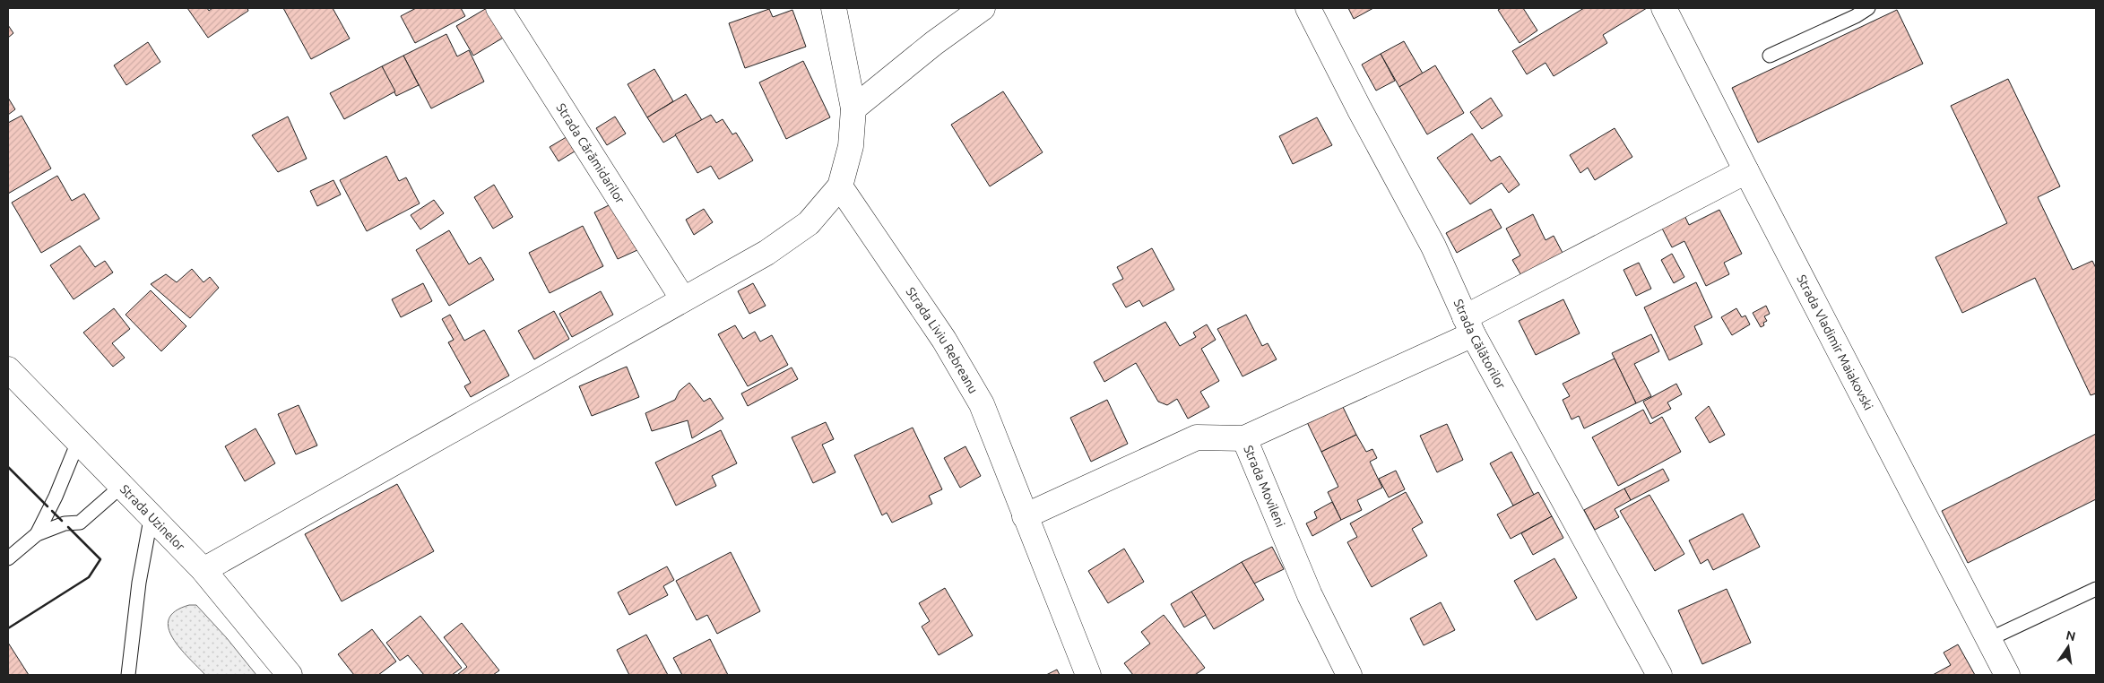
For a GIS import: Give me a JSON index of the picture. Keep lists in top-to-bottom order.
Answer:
{
  "streets": {
    "street": [
      "Strada Cărămidarilor",
      "Strada Liviu Rebreanu",
      "Strada Vladimir Maiakovski",
      "Strada Călătorilor",
      "Strada Movileni",
      "Strada Uzinelor"
    ]
  },
  "crossings": [
    ["Strada Liviu Rebreanu", "Strada Movileni"]
  ],
  "north": "top"
}
